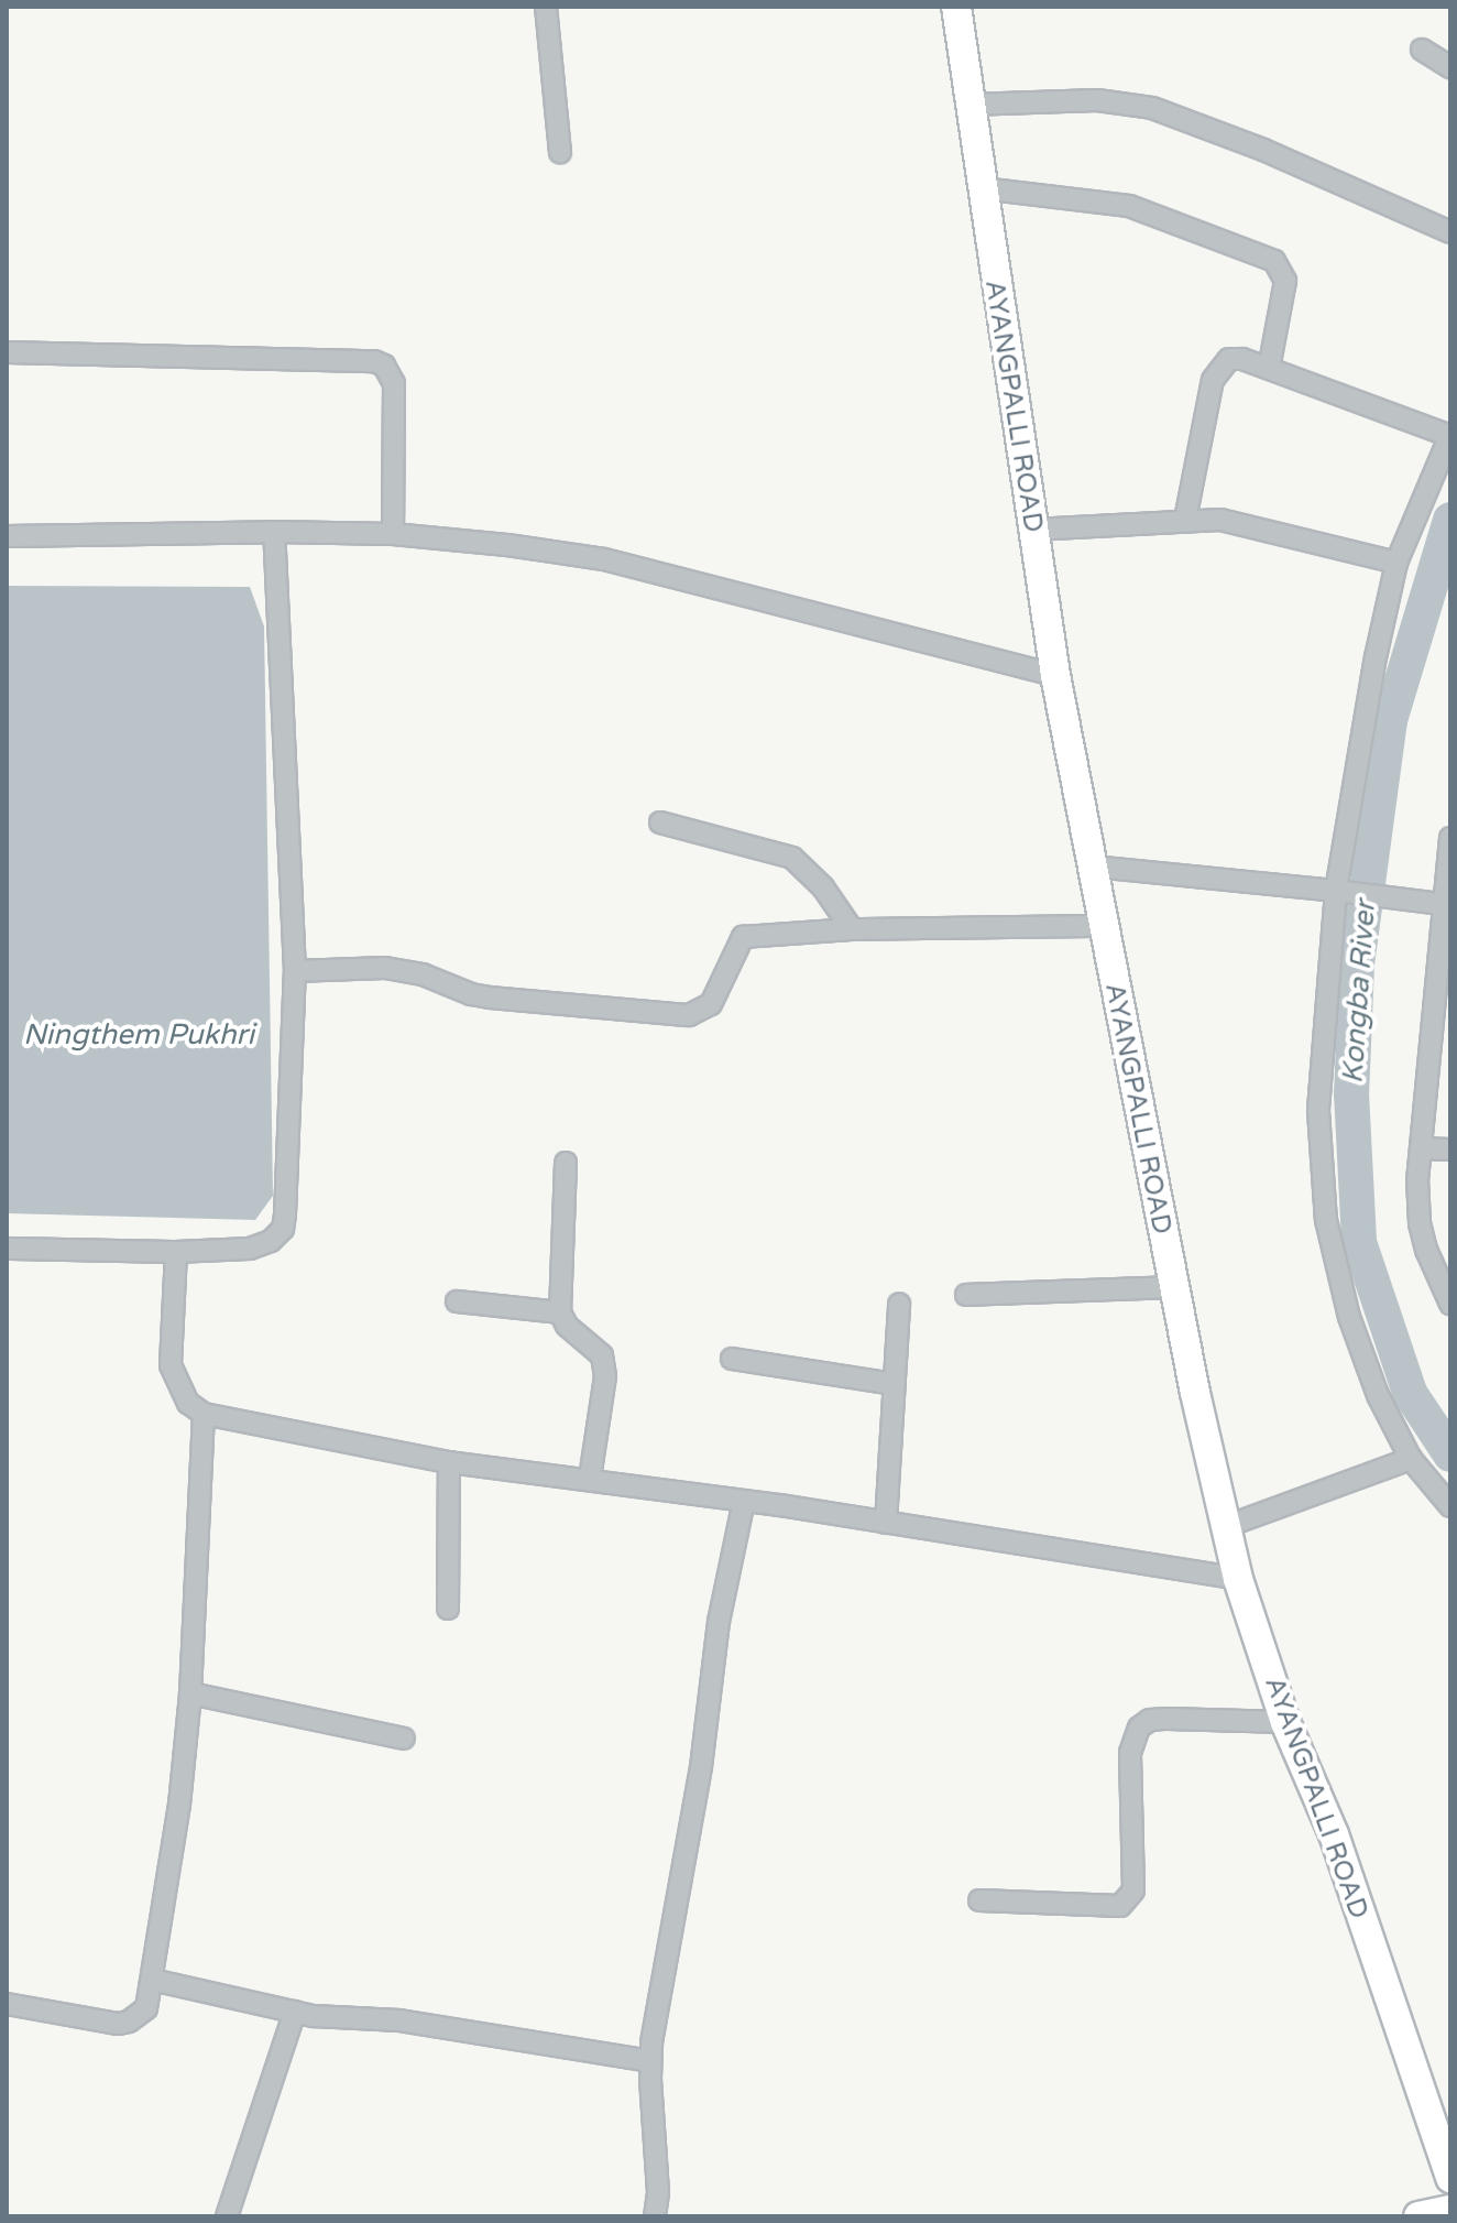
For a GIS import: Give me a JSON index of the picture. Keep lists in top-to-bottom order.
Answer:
{
  "streets": {
    "street": ["AYANGPALLI ROAD"]
  },
  "water": ["Kongba River", "Ningthem Pukhri"]
}
